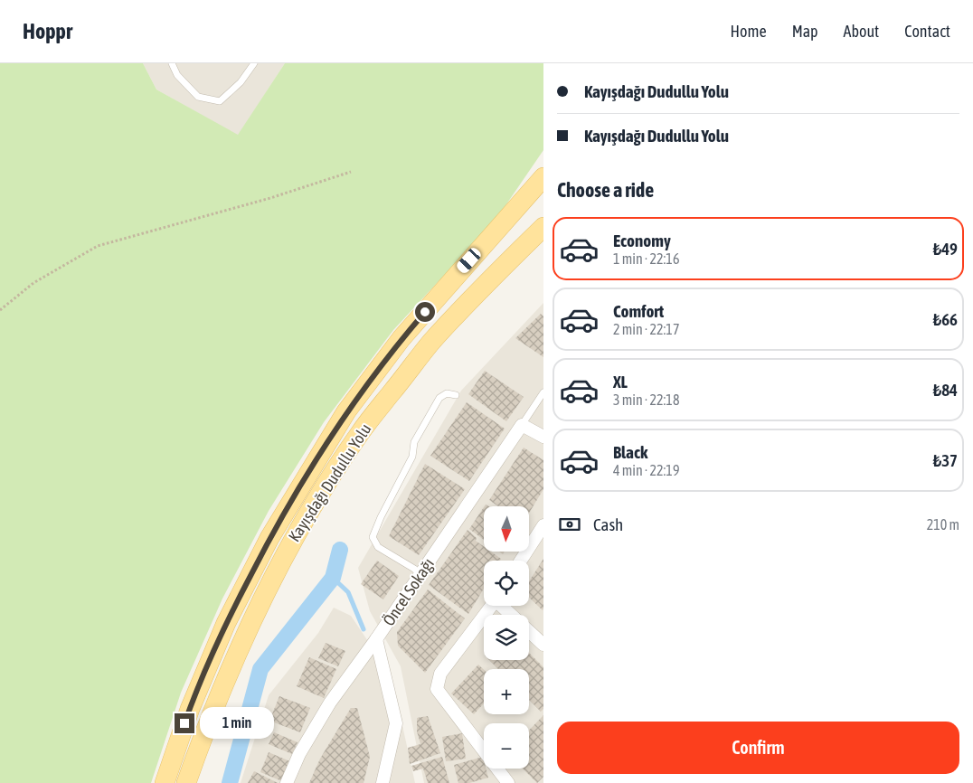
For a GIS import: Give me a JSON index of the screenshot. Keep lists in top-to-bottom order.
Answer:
{
  "streets": {
    "main road": ["Kayışdağı Dudullu Yolu"],
    "street": ["Öncel Sokağı"]
  },
  "north": "bottom",
  "page": {
    "header": "Hoppr",
    "nav": [
      "Home",
      "Map",
      "About",
      "Contact"
    ],
    "banner": ["Kayışdağı Dudullu Yolu", "Kayışdağı Dudullu Yolu"],
    "heading": "Choose a ride",
    "list": [
      {
        "name": "Economy",
        "note": "1 min · 22:16",
        "value": "₺49"
      },
      {
        "name": "Comfort",
        "note": "2 min · 22:17",
        "value": "₺66"
      },
      {
        "name": "XL",
        "note": "3 min · 22:18",
        "value": "₺84"
      },
      {
        "name": "Black",
        "note": "4 min · 22:19",
        "value": "₺37"
      }
    ],
    "pay": ["Cash", "210 m"],
    "map_buttons": ["+", "−"],
    "bubble": "1 min",
    "buttons": "Confirm"
  }
}
